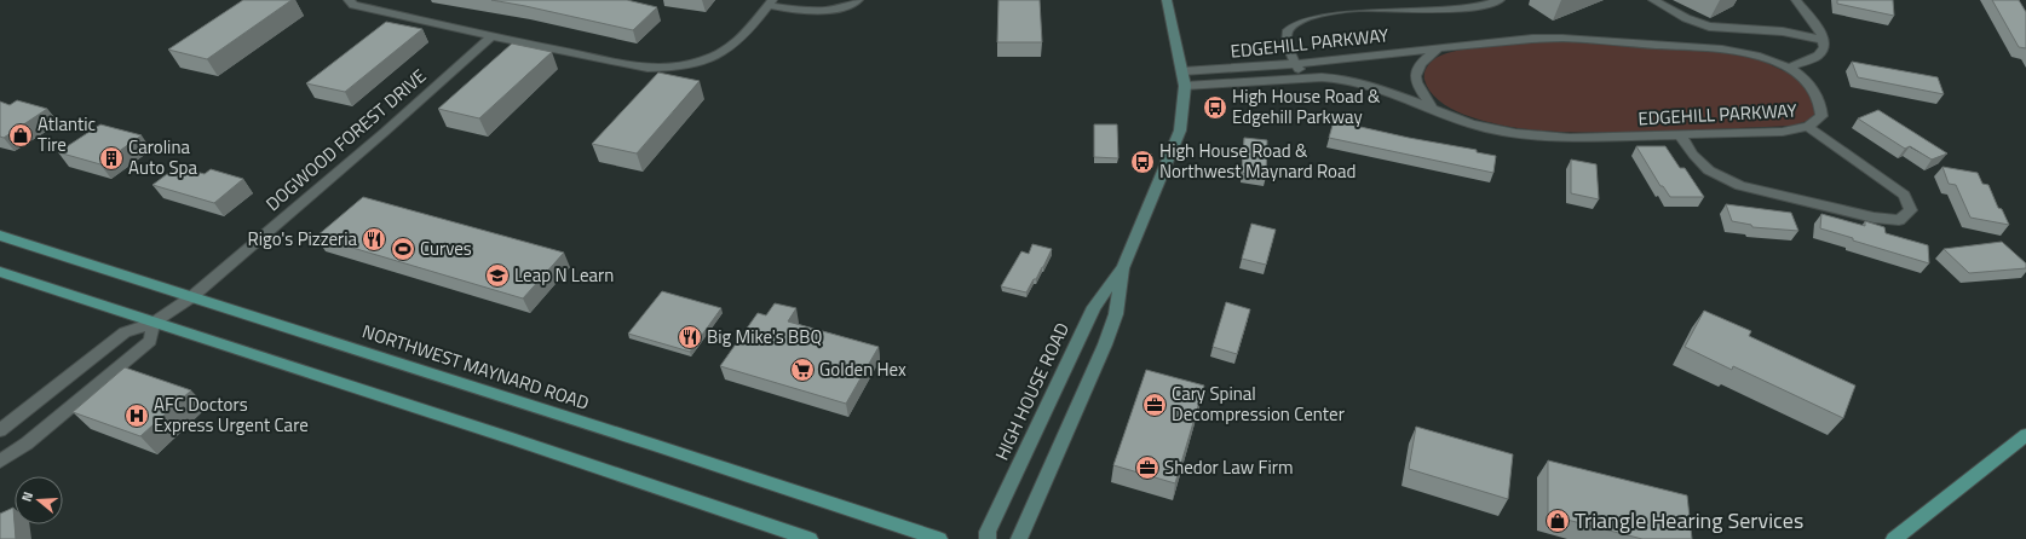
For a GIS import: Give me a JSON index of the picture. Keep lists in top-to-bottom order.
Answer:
{
  "streets": {
    "main road": ["NORTHWEST MAYNARD ROAD", "HIGH HOUSE ROAD"],
    "street": ["EDGEHILL PARKWAY", "DOGWOOD FOREST DRIVE"]
  },
  "crossings": [
    ["EDGEHILL PARKWAY", "HIGH HOUSE ROAD"],
    ["DOGWOOD FOREST DRIVE", "NORTHWEST MAYNARD ROAD"]
  ],
  "places": {
    "bus stop": ["High House Road & Edgehill Parkway", "High House Road & Northwest Maynard Road"],
    "shop": ["Atlantic Tire", "Triangle Hearing Services"],
    "building": ["Carolina Auto Spa"],
    "restaurant": ["Rigo's Pizzeria", "Big Mike's BBQ"],
    "sports": ["Curves"],
    "school or university": ["Leap N Learn"],
    "supermarket": ["Golden Hex"],
    "office": ["Cary Spinal Decompression Center", "Shedor Law Firm"],
    "hospital": ["AFC Doctors Express Urgent Care"]
  },
  "north": "left"
}
